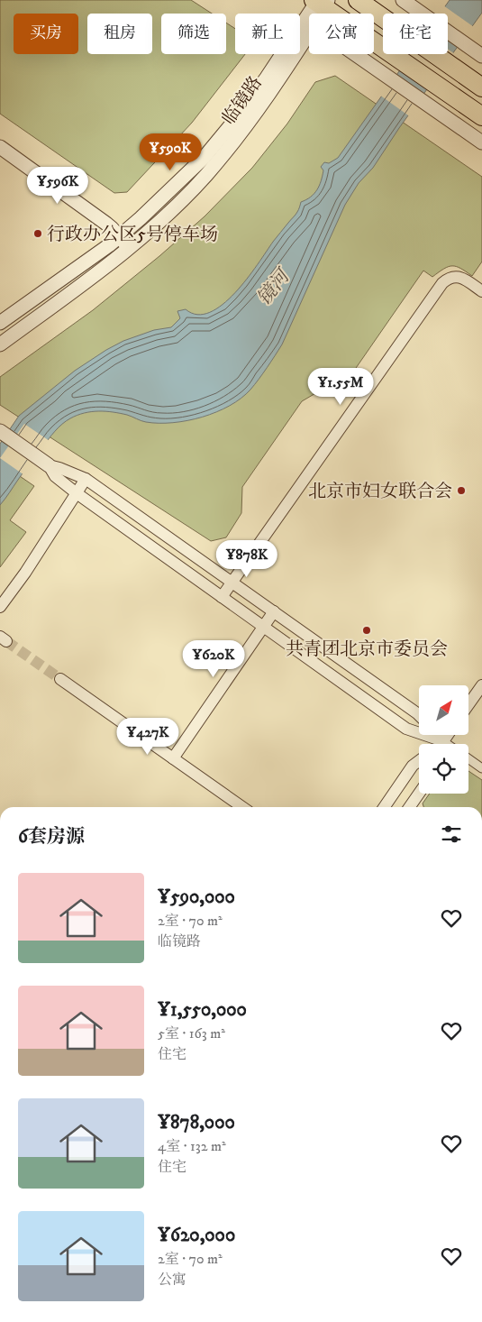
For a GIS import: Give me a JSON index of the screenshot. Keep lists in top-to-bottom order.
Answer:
{
  "streets": {
    "street": ["临镜路"]
  },
  "water": ["镜河"],
  "places": ["行政办公区5号停车场", "北京市妇女联合会", "共青团北京市委员会"],
  "north": "top right",
  "page": {
    "chip": [
      "买房",
      "租房",
      "筛选",
      "新上",
      "公寓",
      "住宅"
    ],
    "price": [
      "¥590K",
      "¥596K",
      "¥1.55M",
      "¥878K",
      "¥620K",
      "¥427K"
    ],
    "heading": "6套房源",
    "list": [
      {
        "name": "¥590,000",
        "note": "2室 · 70 m² · 临镜路"
      },
      {
        "name": "¥1,550,000",
        "note": "5室 · 163 m² · 住宅"
      },
      {
        "name": "¥878,000",
        "note": "4室 · 132 m² · 住宅"
      },
      {
        "name": "¥620,000",
        "note": "2室 · 70 m² · 公寓"
      }
    ]
  }
}
